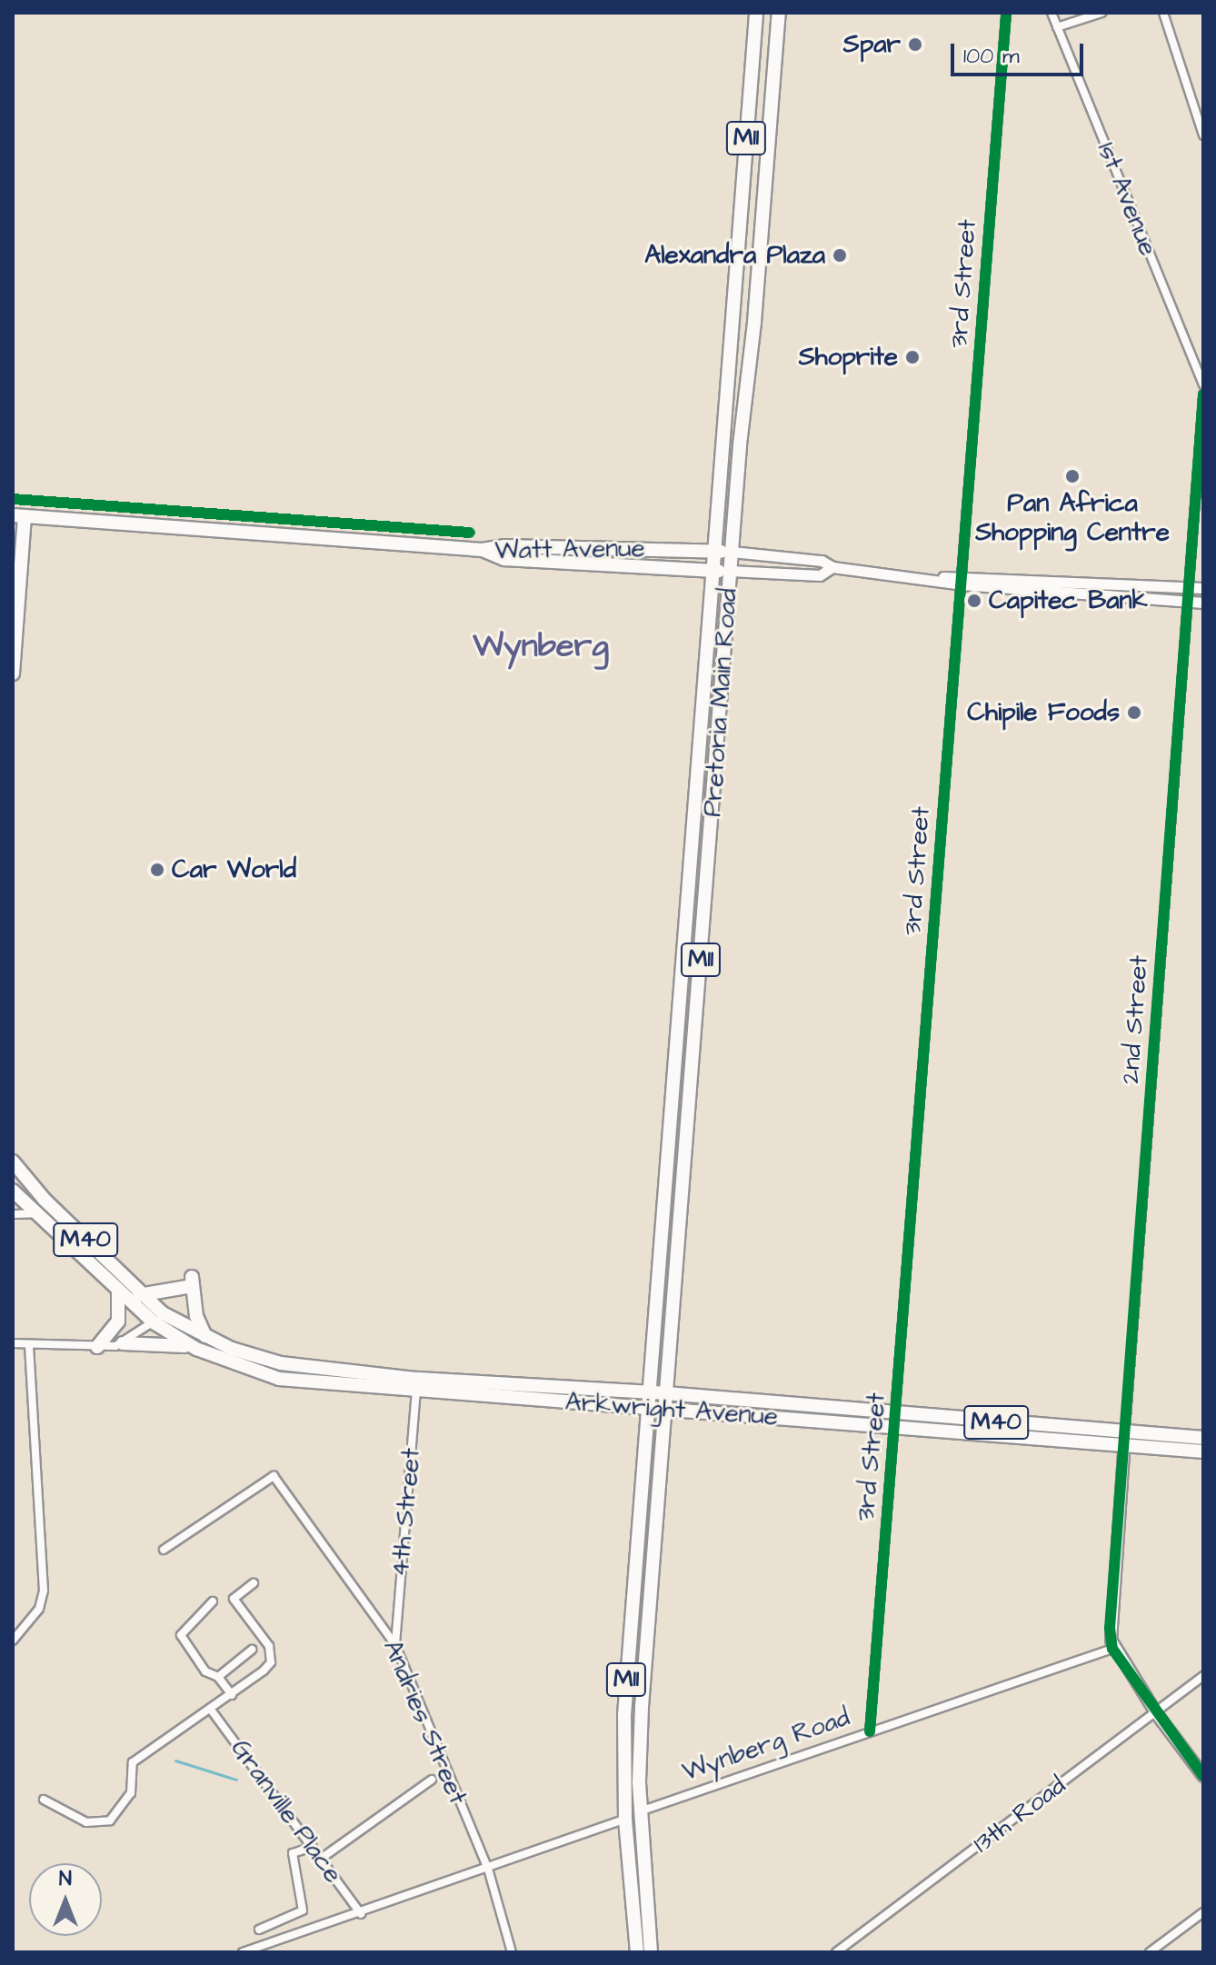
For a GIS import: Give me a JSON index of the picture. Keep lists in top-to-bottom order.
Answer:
{
  "streets": {
    "main road": [
      "M11",
      "Watt Avenue",
      "Pretoria Main Road",
      "M40",
      "Arkwright Avenue"
    ],
    "street": [
      "1st Avenue",
      "3rd Street",
      "2nd Street",
      "4th Street",
      "Andries Street",
      "Wynberg Road",
      "Granville Place",
      "13th Road"
    ]
  },
  "crossings": [
    ["M11", "Pretoria Main Road"],
    ["M11", "Arkwright Avenue"],
    ["M11", "Wynberg Road"],
    ["3rd Street", "Watt Avenue"],
    ["3rd Street", "Arkwright Avenue"],
    ["3rd Street", "Wynberg Road"],
    ["Watt Avenue", "Pretoria Main Road"],
    ["Watt Avenue", "2nd Street"],
    ["Pretoria Main Road", "Arkwright Avenue"],
    ["2nd Street", "Arkwright Avenue"],
    ["2nd Street", "Wynberg Road"],
    ["M40", "Arkwright Avenue"],
    ["Arkwright Avenue", "4th Street"],
    ["4th Street", "Andries Street"]
  ],
  "districts": ["Wynberg"],
  "places": [
    "Spar",
    "Alexandra Plaza",
    "Shoprite",
    "Pan Africa Shopping Centre",
    "Capitec Bank",
    "Chipile Foods",
    "Car World"
  ],
  "scale_bar": "100 m",
  "north": "top"
}
